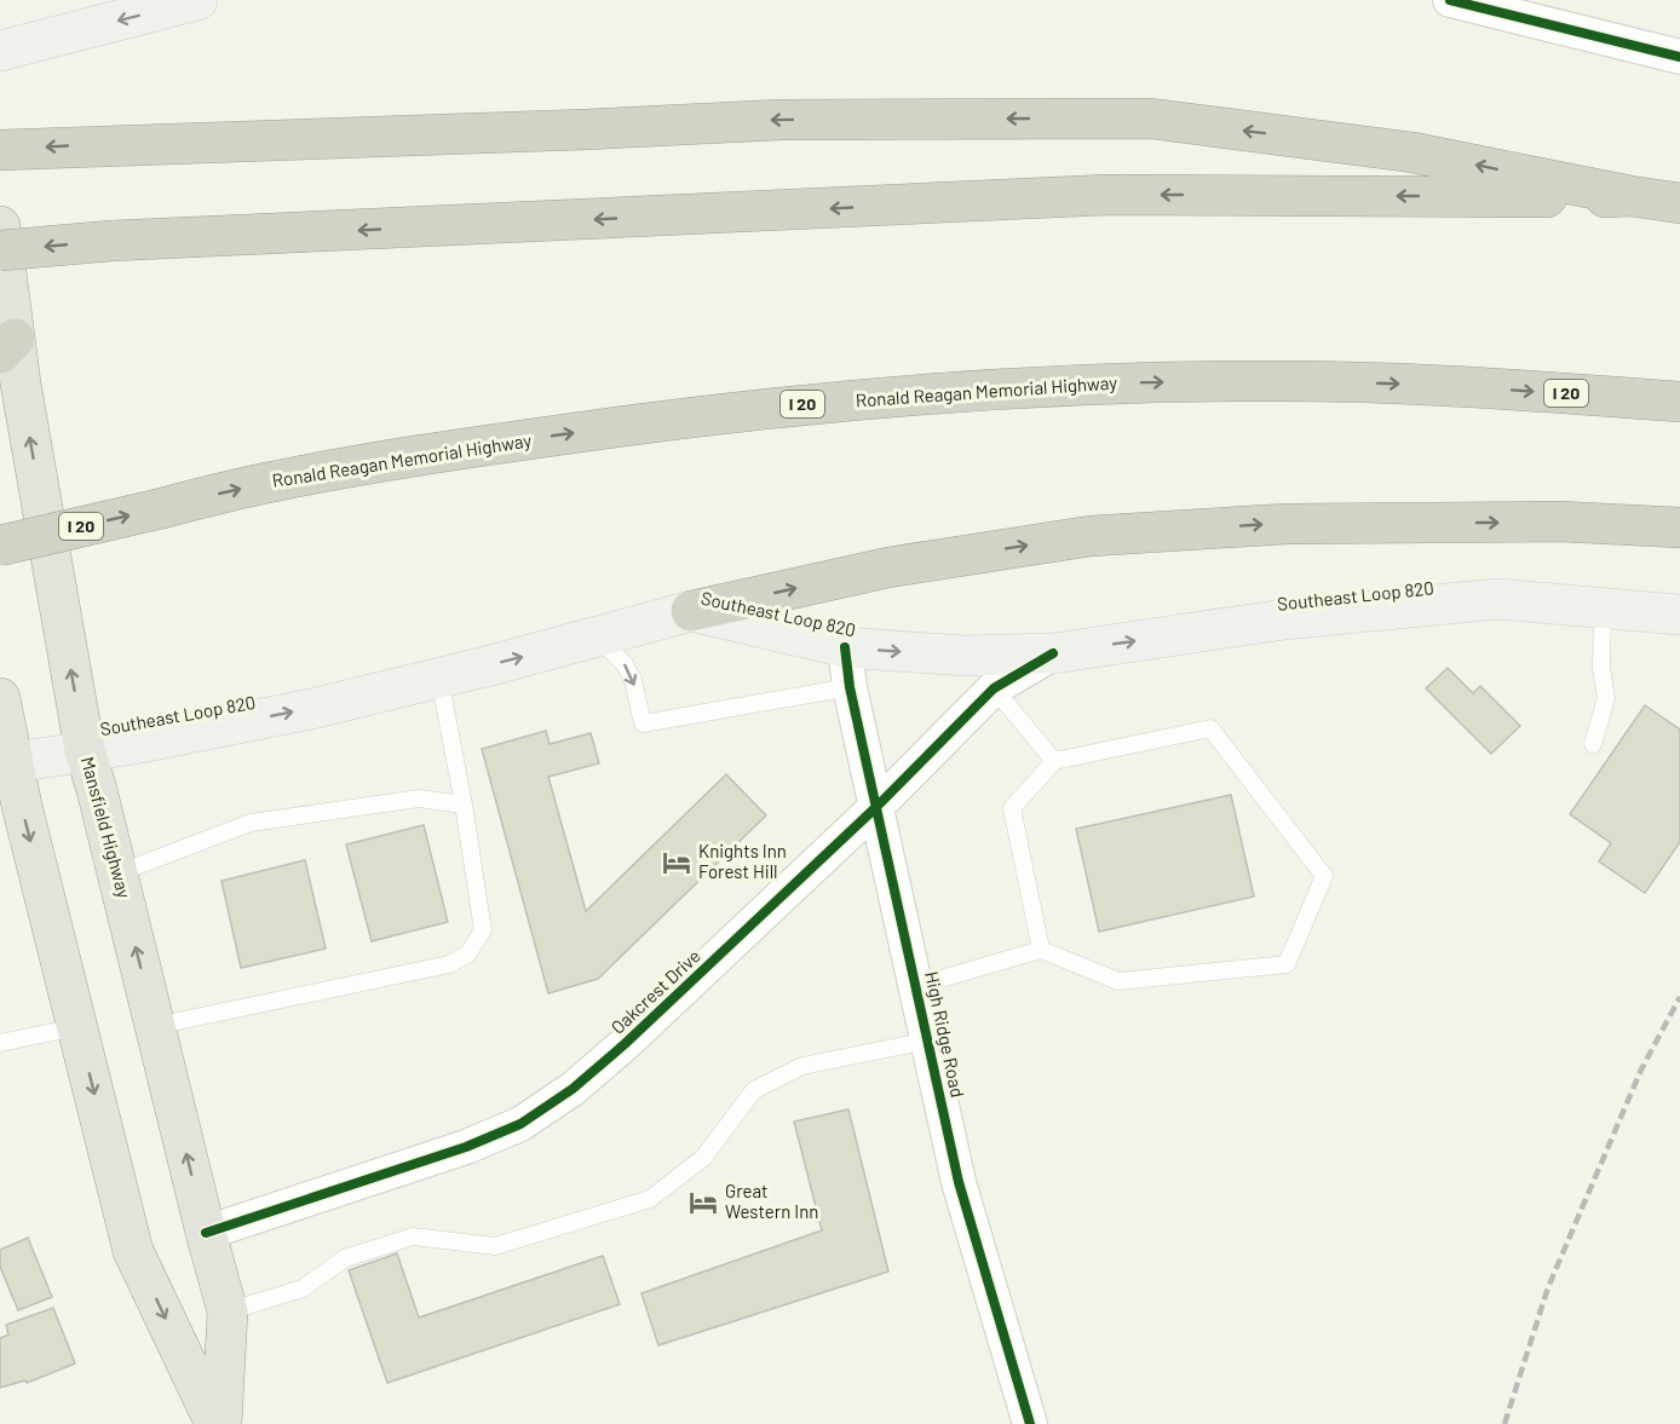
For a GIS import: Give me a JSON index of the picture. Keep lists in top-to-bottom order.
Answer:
{
  "streets": {
    "highway": ["Ronald Reagan Memorial Highway", "I 20"],
    "main road": ["Southeast Loop 820", "Mansfield Highway"],
    "street": ["Oakcrest Drive", "High Ridge Road"]
  },
  "crossings": [
    ["Southeast Loop 820", "Mansfield Highway"],
    ["Southeast Loop 820", "Oakcrest Drive"],
    ["Southeast Loop 820", "High Ridge Road"],
    ["Mansfield Highway", "Oakcrest Drive"],
    ["Oakcrest Drive", "High Ridge Road"]
  ],
  "one_way": ["Southeast Loop 820"],
  "places": {
    "hotel": ["Knights Inn Forest Hill", "Great Western Inn"]
  }
}
